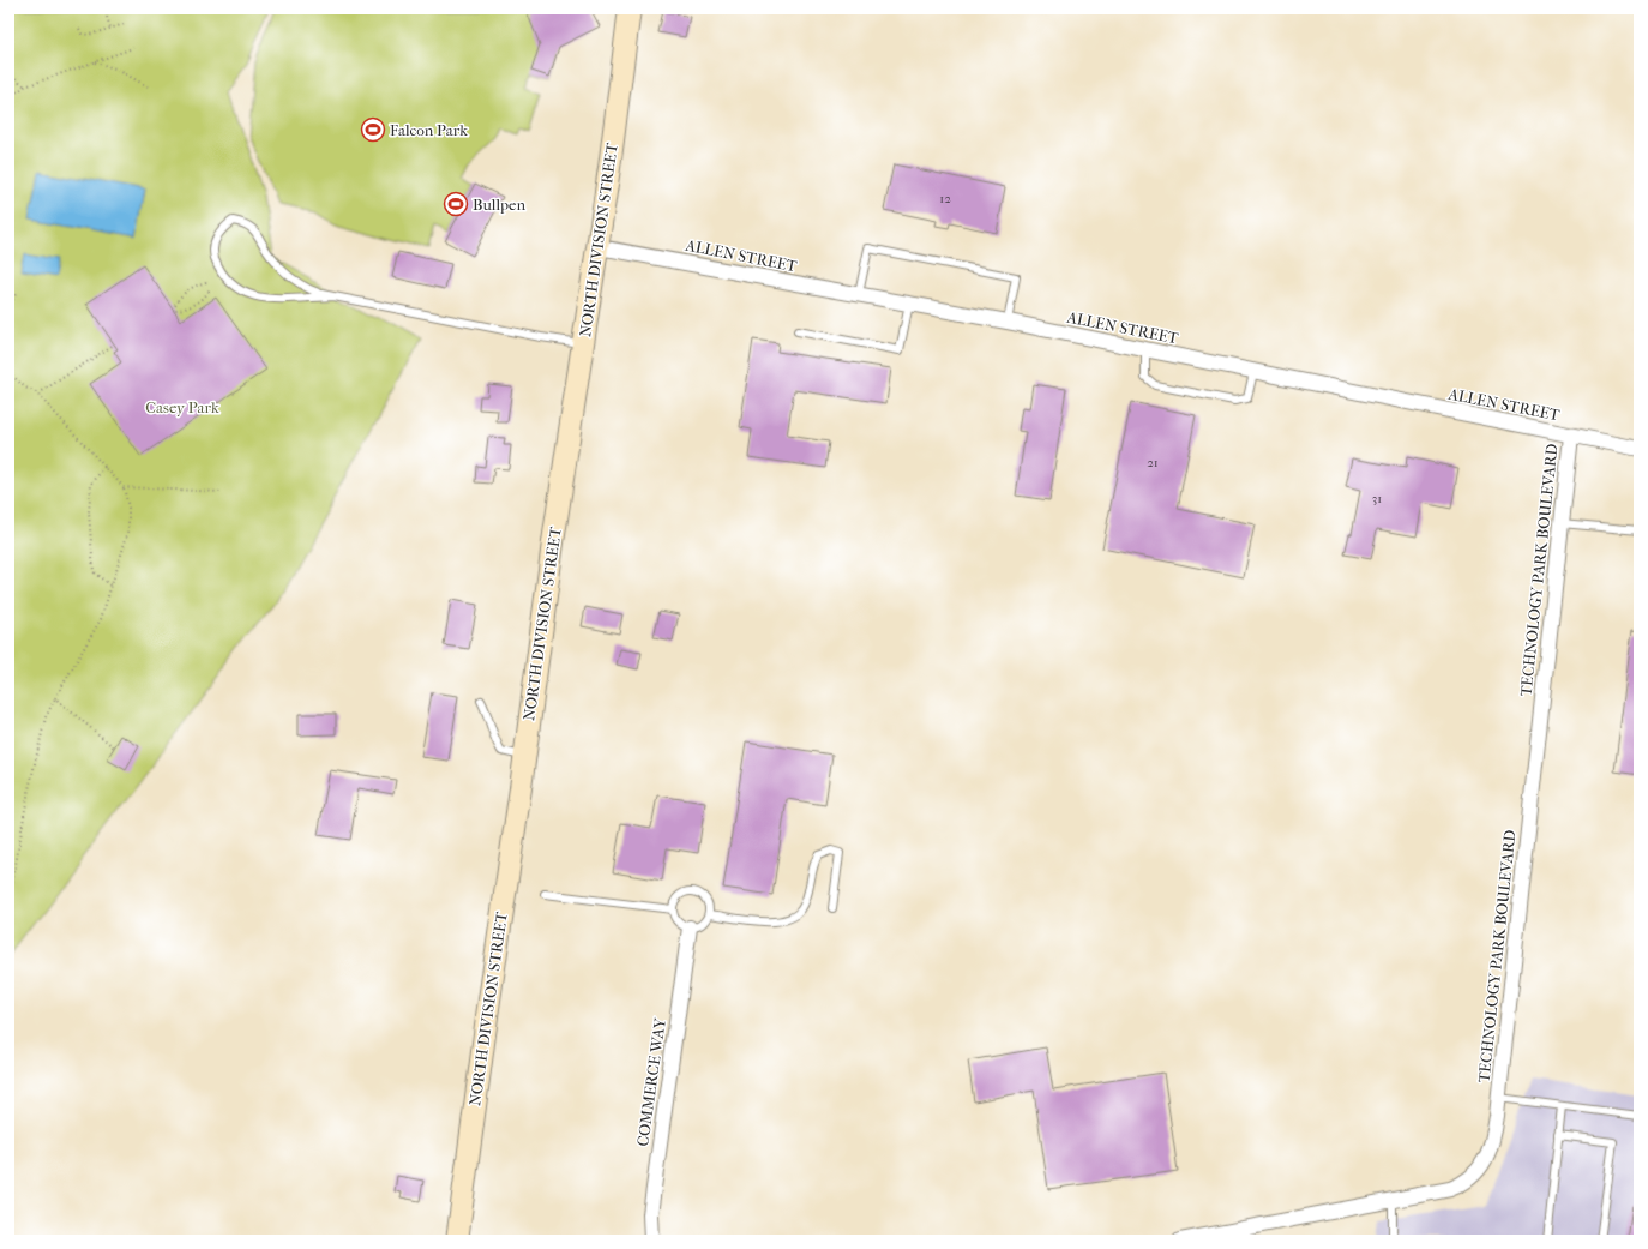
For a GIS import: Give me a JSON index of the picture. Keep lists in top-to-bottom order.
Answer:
{
  "streets": {
    "street": [
      "NORTH DIVISION STREET",
      "ALLEN STREET",
      "TECHNOLOGY PARK BOULEVARD",
      "COMMERCE WAY"
    ]
  },
  "crossings": [
    ["NORTH DIVISION STREET", "ALLEN STREET"],
    ["ALLEN STREET", "TECHNOLOGY PARK BOULEVARD"]
  ],
  "parks": ["Casey Park"],
  "places": {
    "sports": ["Falcon Park", "Bullpen"]
  },
  "house_numbers": ["12", "21", "31"]
}
